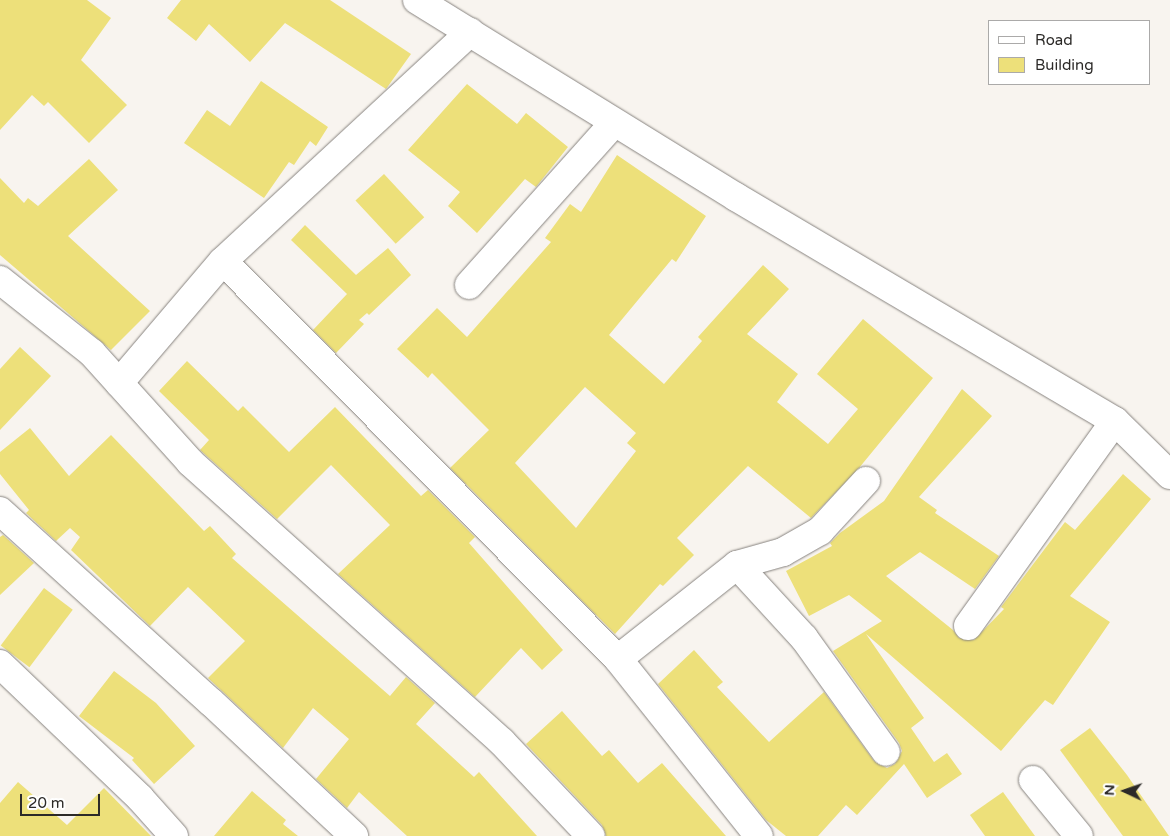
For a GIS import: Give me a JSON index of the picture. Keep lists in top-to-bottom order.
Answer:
{
  "legend": ["Road", "Building"],
  "scale_bar": "20 m",
  "north": "left"
}
